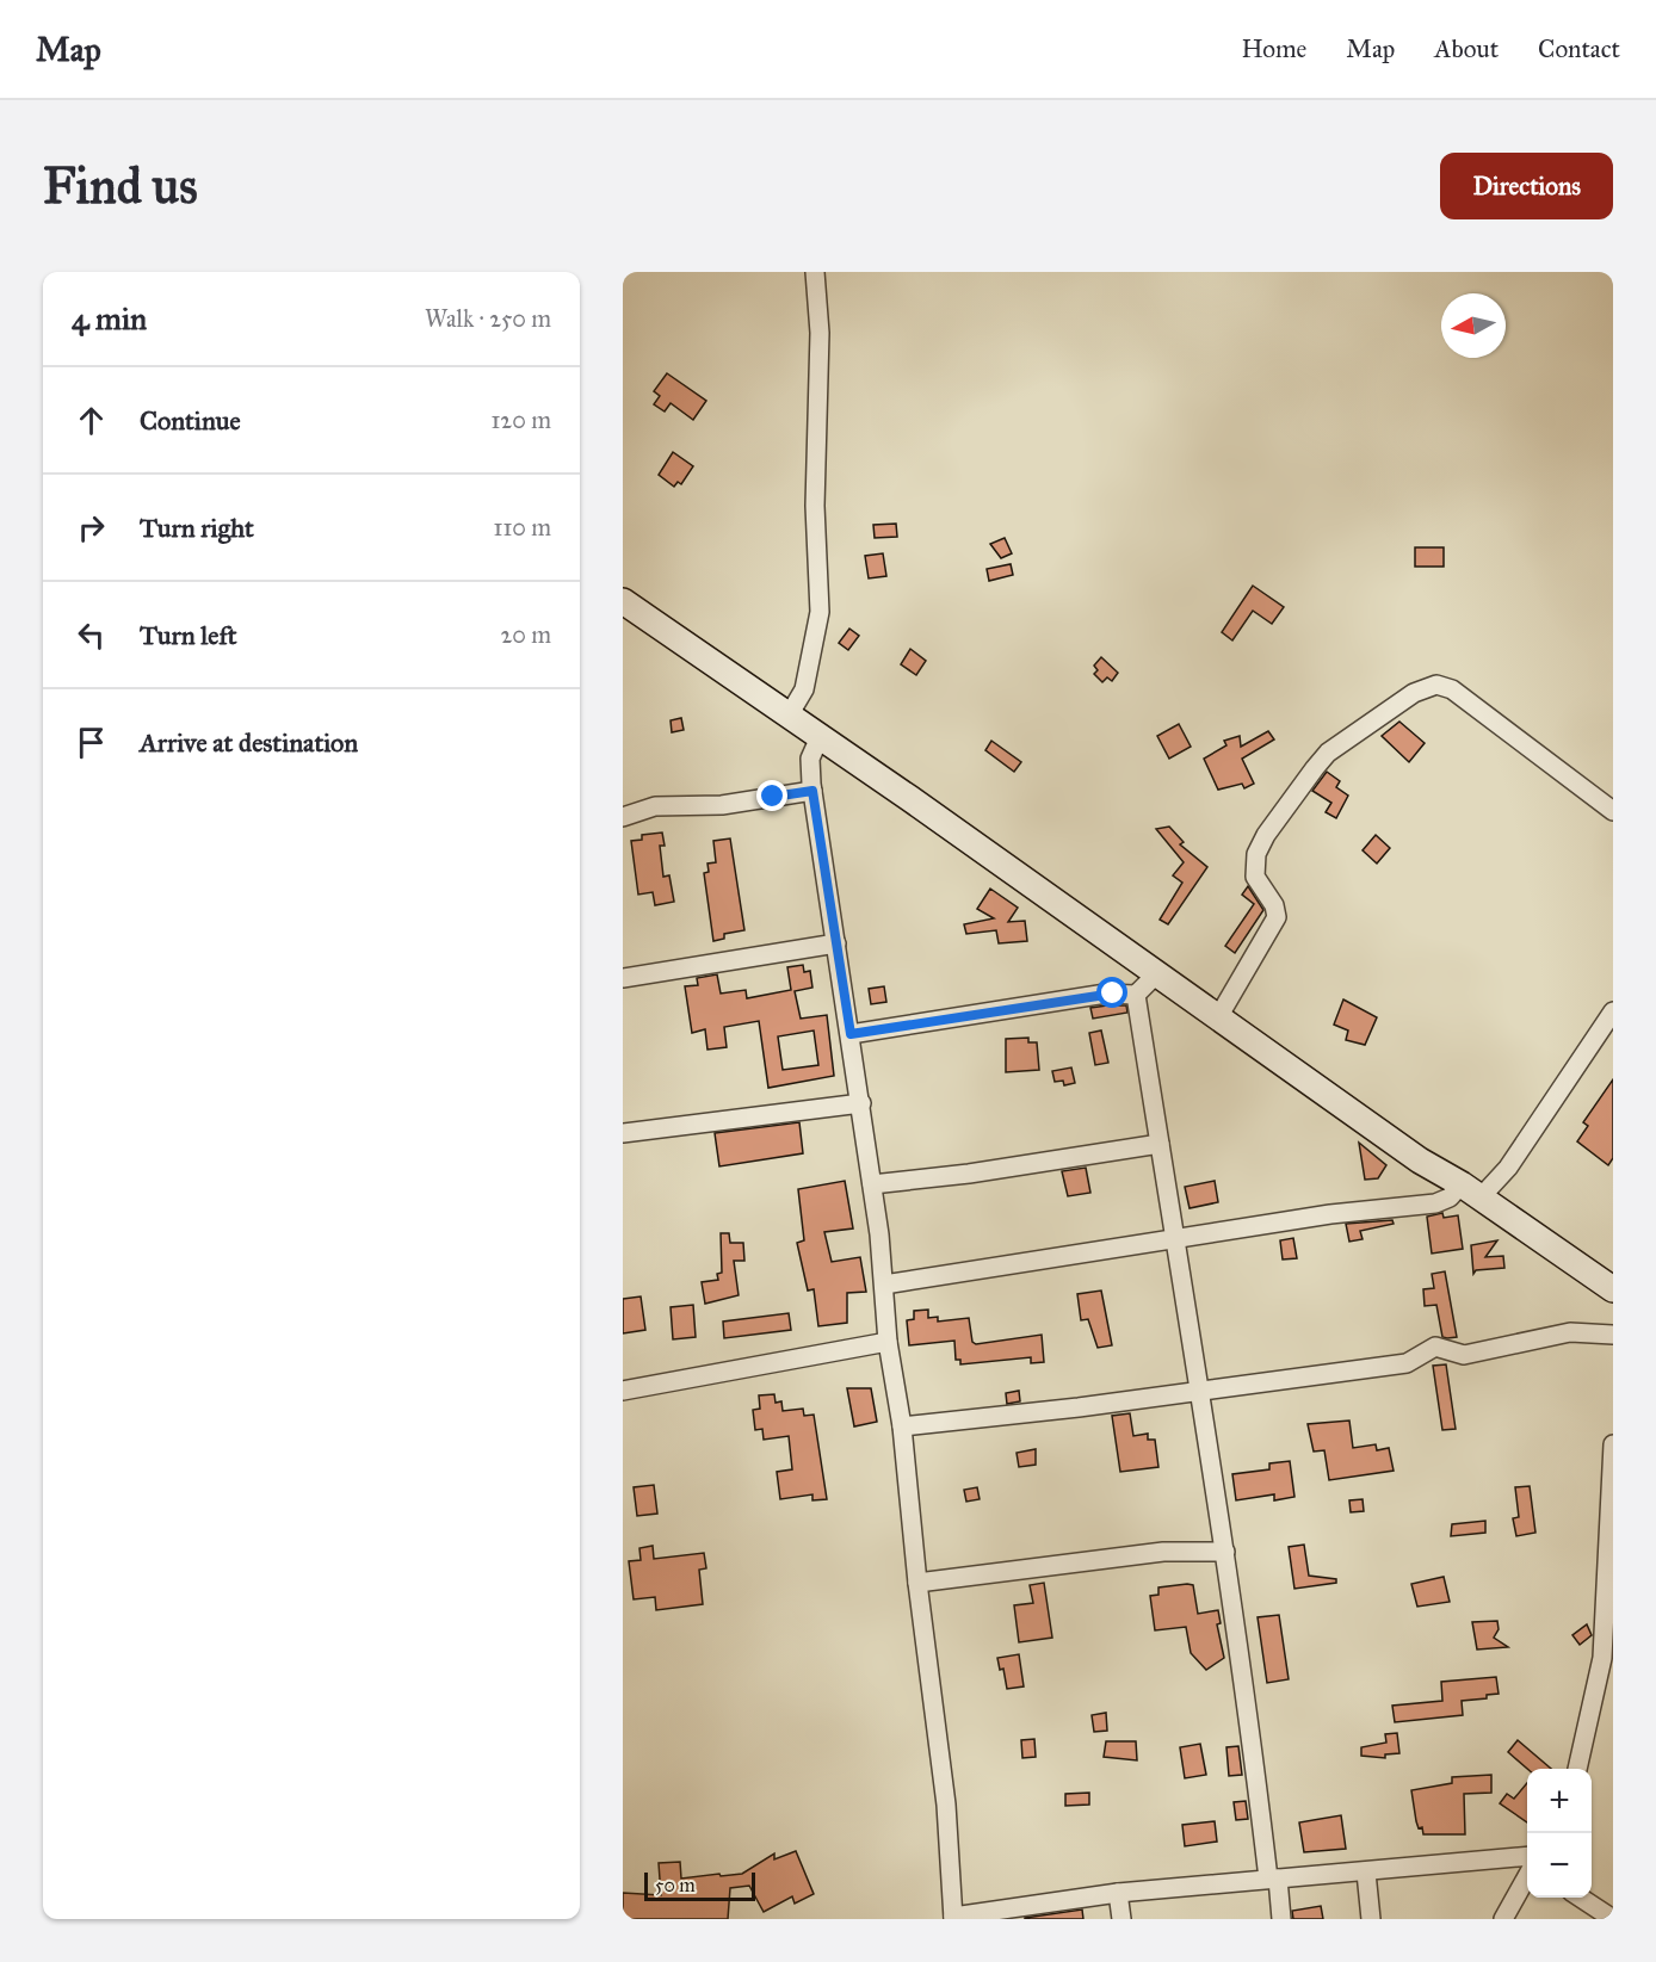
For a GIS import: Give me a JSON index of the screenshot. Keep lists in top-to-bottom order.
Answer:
{
  "scale_bar": "50 m",
  "north": "left",
  "page": {
    "header": "Map",
    "nav": [
      "Home",
      "Map",
      "About",
      "Contact"
    ],
    "buttons": "Directions",
    "title": "Find us",
    "heading": ["4 min", "Walk · 250 m"],
    "list": [
      ["Continue", "120 m"],
      ["Turn right", "110 m"],
      ["Turn left", "20 m"],
      "Arrive at destination"
    ],
    "map_buttons": ["+", "−"],
    "scale": "50 m"
  }
}
